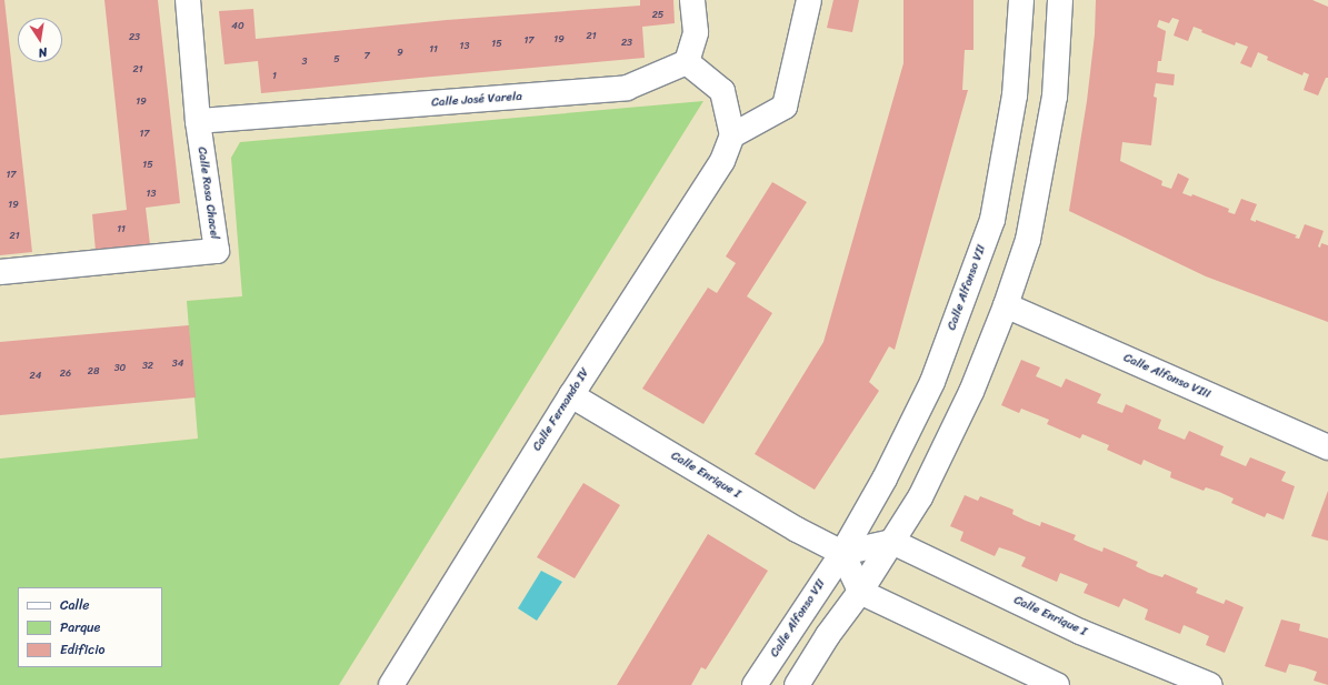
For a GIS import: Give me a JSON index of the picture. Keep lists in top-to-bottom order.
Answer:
{
  "streets": {
    "street": [
      "Calle José Varela",
      "Calle Rosa Chacel",
      "Calle Alfonso VII",
      "Calle Alfonso VIII",
      "Calle Fernando IV",
      "Calle Enrique I"
    ]
  },
  "crossings": [
    ["Calle José Varela", "Calle Rosa Chacel"],
    ["Calle Alfonso VII", "Calle Enrique I"],
    ["Calle Fernando IV", "Calle Enrique I"]
  ],
  "house_numbers": [
    "25",
    "40",
    "21",
    "23",
    "19",
    "17",
    "23",
    "15",
    "13",
    "11",
    "9",
    "7",
    "5",
    "3",
    "21",
    "1",
    "19",
    "17",
    "15",
    "17",
    "13",
    "19",
    "11",
    "21",
    "34",
    "32",
    "30",
    "28",
    "26",
    "24"
  ],
  "legend": ["Calle", "Parque", "Edificio"],
  "north": "bottom"
}
